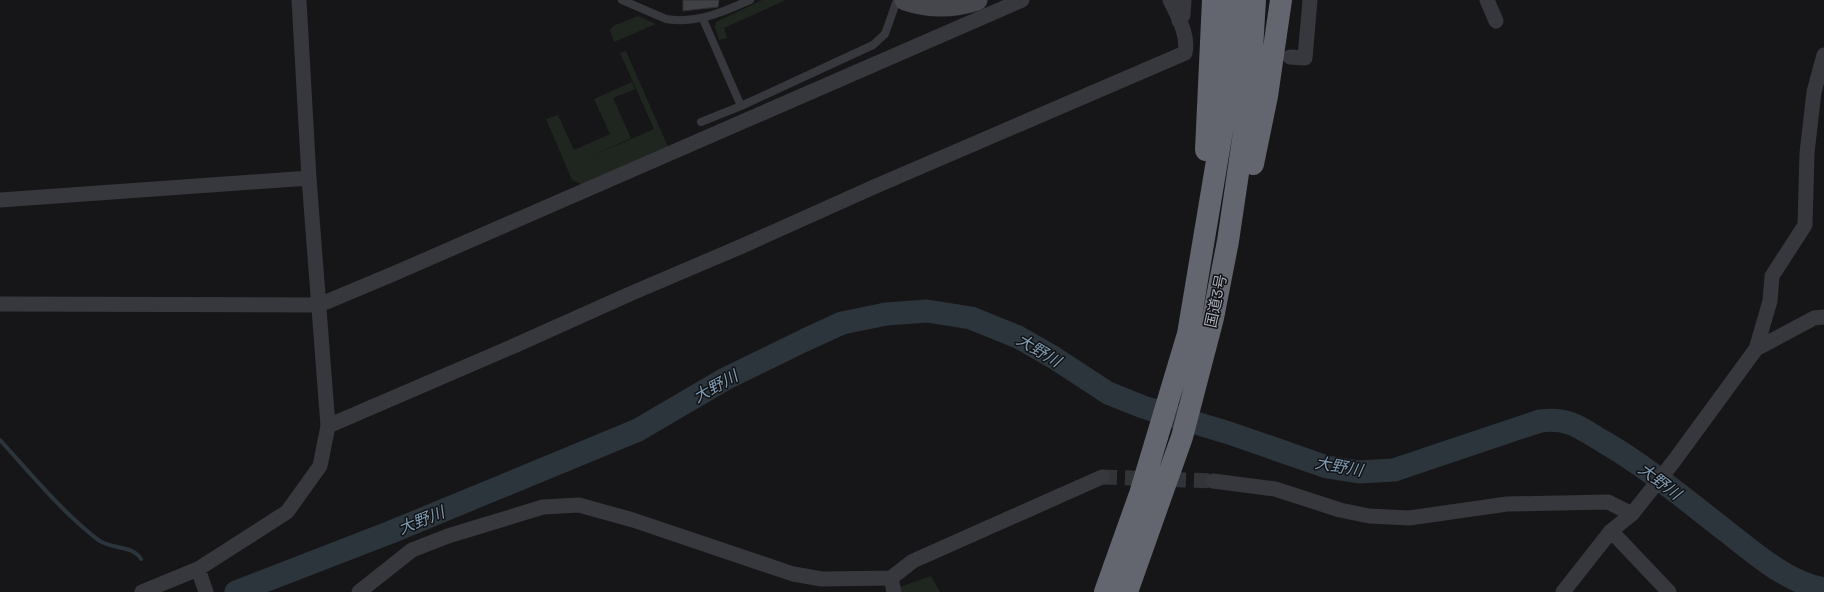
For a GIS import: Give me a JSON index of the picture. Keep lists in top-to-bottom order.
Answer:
{
  "streets": {
    "highway": ["国道3号"]
  },
  "water": ["大野川"]
}
